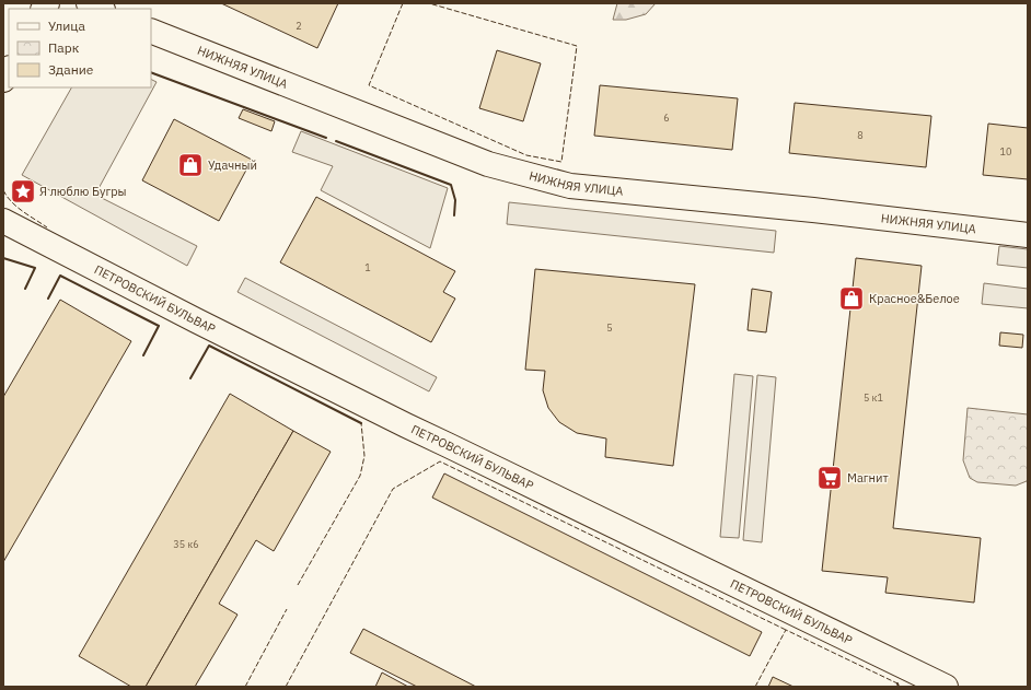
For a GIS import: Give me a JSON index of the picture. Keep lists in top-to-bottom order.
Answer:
{
  "streets": {
    "street": ["НИЖНЯЯ УЛИЦА", "ПЕТРОВСКИЙ БУЛЬВАР"]
  },
  "places": {
    "shop": ["Удачный", "Красное&Белое"],
    "place": ["Я люблю Бугры"],
    "supermarket": ["Магнит"]
  },
  "house_numbers": [
    "2",
    "6",
    "8",
    "10",
    "1",
    "5",
    "5 к1",
    "35 к6"
  ],
  "legend": ["Улица", "Парк", "Здание"]
}
